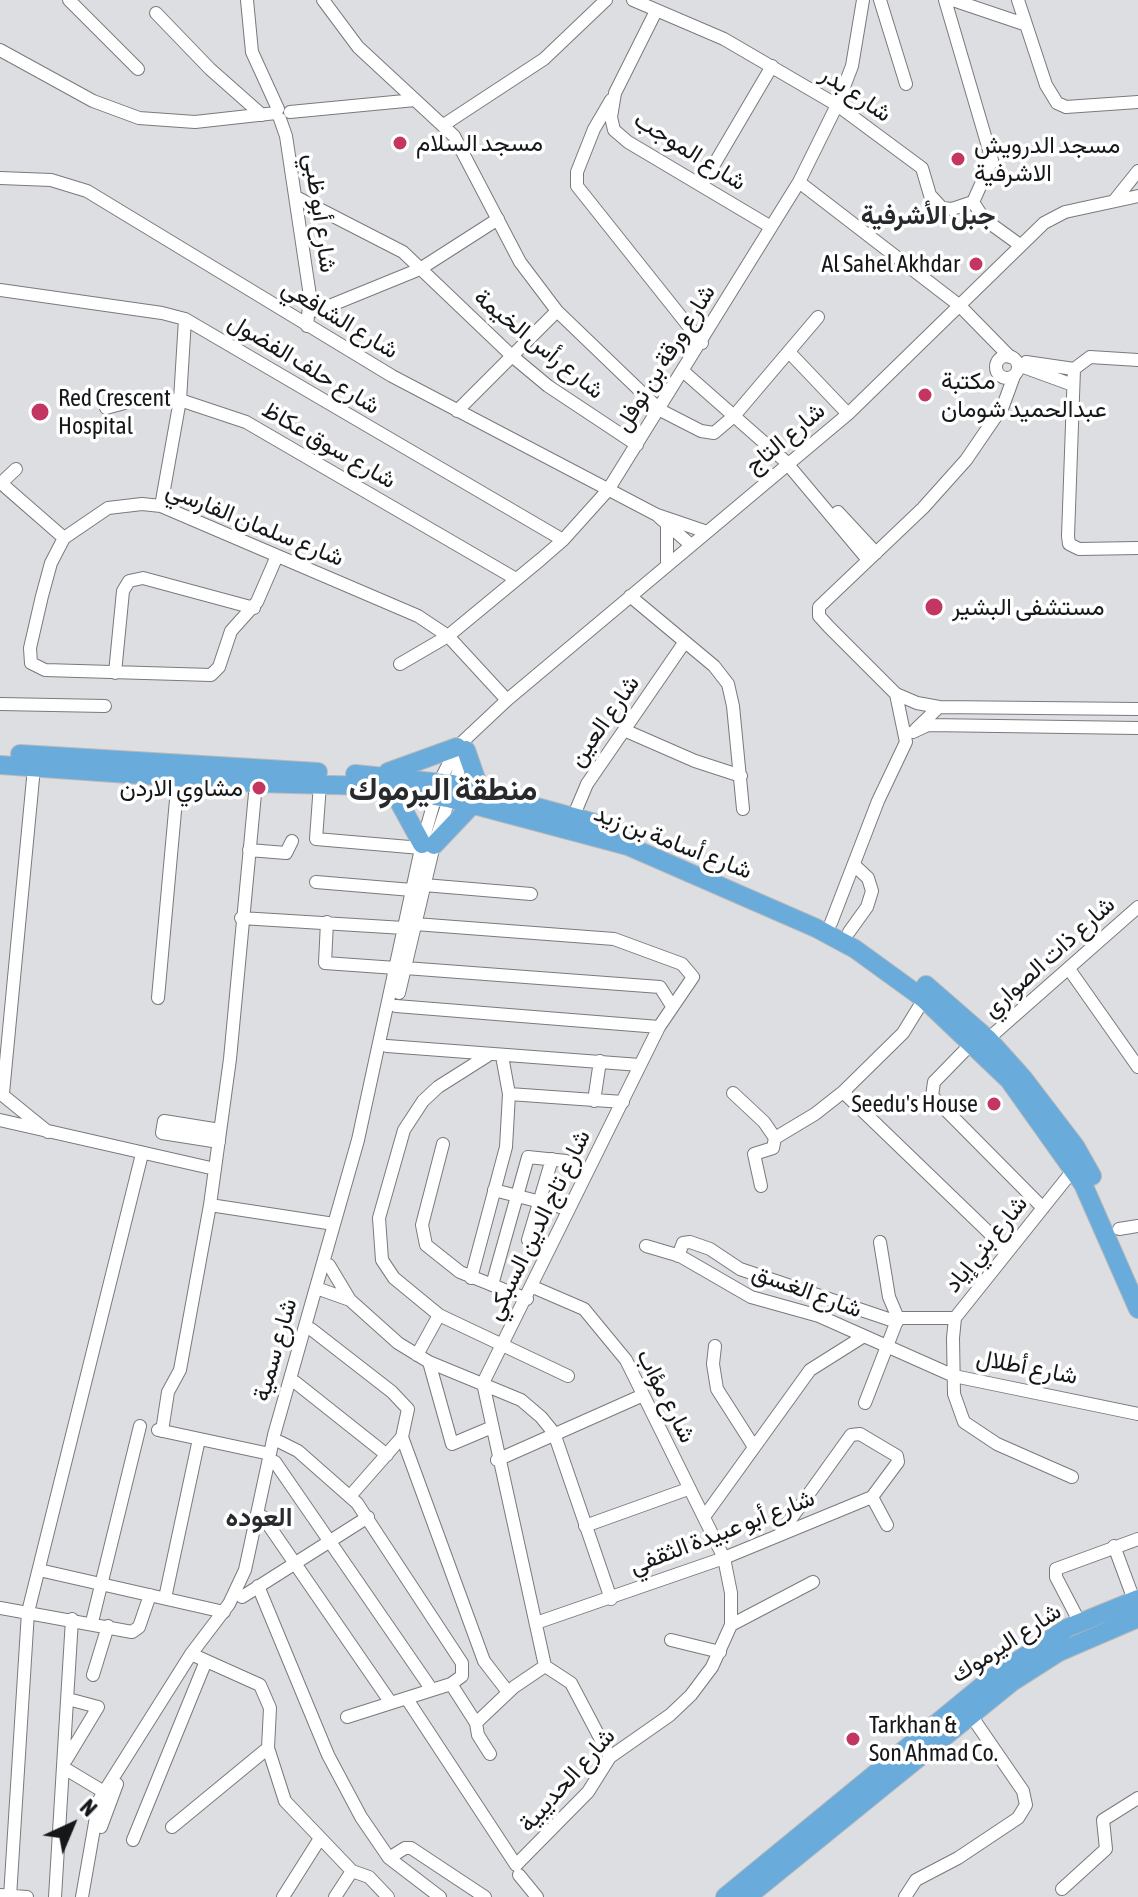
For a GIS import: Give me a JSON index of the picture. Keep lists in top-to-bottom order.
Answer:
{
  "streets": {
    "highway": ["شارع أسامة بن زيد", "شارع اليرموك"],
    "street": [
      "شارع بدر",
      "شارع الموجب",
      "شارع أبو ظبي",
      "شارع الشافعي",
      "شارع رأس الخيمة",
      "شارع ورقة بن نوفل",
      "شارع حلف الفضول",
      "شارع التاج",
      "شارع سوق عكاظ",
      "شارع سلمان الفارسي",
      "شارع العين",
      "شارع ذات الصواري",
      "شارع تاج الدين السبكي",
      "شارع بني إياد",
      "شارع الغسق",
      "شارع سمية",
      "شارع أطلال",
      "شارع مؤاب",
      "شارع أبو عبيدة الثقفي",
      "شارع الحديبية"
    ]
  },
  "crossings": [
    ["شارع بدر", "شارع الموجب"],
    ["شارع بدر", "شارع ورقة بن نوفل"],
    ["شارع الموجب", "شارع ورقة بن نوفل"],
    ["شارع أبو ظبي", "شارع الشافعي"],
    ["شارع أبو ظبي", "شارع رأس الخيمة"],
    ["شارع الشافعي", "شارع ورقة بن نوفل"],
    ["شارع الشافعي", "شارع التاج"],
    ["شارع رأس الخيمة", "شارع ورقة بن نوفل"],
    ["شارع ورقة بن نوفل", "شارع حلف الفضول"],
    ["شارع ورقة بن نوفل", "شارع سوق عكاظ"],
    ["شارع ورقة بن نوفل", "شارع سلمان الفارسي"],
    ["شارع التاج", "شارع سلمان الفارسي"],
    ["شارع التاج", "شارع أسامة بن زيد"],
    ["شارع التاج", "شارع سمية"],
    ["شارع العين", "شارع أسامة بن زيد"],
    ["شارع أسامة بن زيد", "شارع ذات الصواري"],
    ["شارع أسامة بن زيد", "شارع بني إياد"],
    ["شارع أسامة بن زيد", "شارع سمية"],
    ["شارع ذات الصواري", "شارع بني إياد"],
    ["شارع تاج الدين السبكي", "شارع سمية"],
    ["شارع تاج الدين السبكي", "شارع مؤاب"],
    ["شارع بني إياد", "شارع الغسق"],
    ["شارع بني إياد", "شارع أطلال"],
    ["شارع الغسق", "شارع أطلال"],
    ["شارع مؤاب", "شارع أبو عبيدة الثقفي"],
    ["شارع مؤاب", "شارع الحديبية"],
    ["شارع أبو عبيدة الثقفي", "شارع الحديبية"]
  ],
  "districts": ["جبل الأشرفية", "منطقة اليرموك", "العوده"],
  "places": [
    "مسجد السلام",
    "مسجد الدرويش الاشرفية",
    "Al Sahel Akhdar",
    "مكتبة عبدالحميد شومان",
    "Red Crescent Hospital",
    "مستشفى البشير",
    "مشاوي الاردن",
    "Seedu's House",
    "Tarkhan & Son Ahmad Co."
  ],
  "north": "top right"
}
